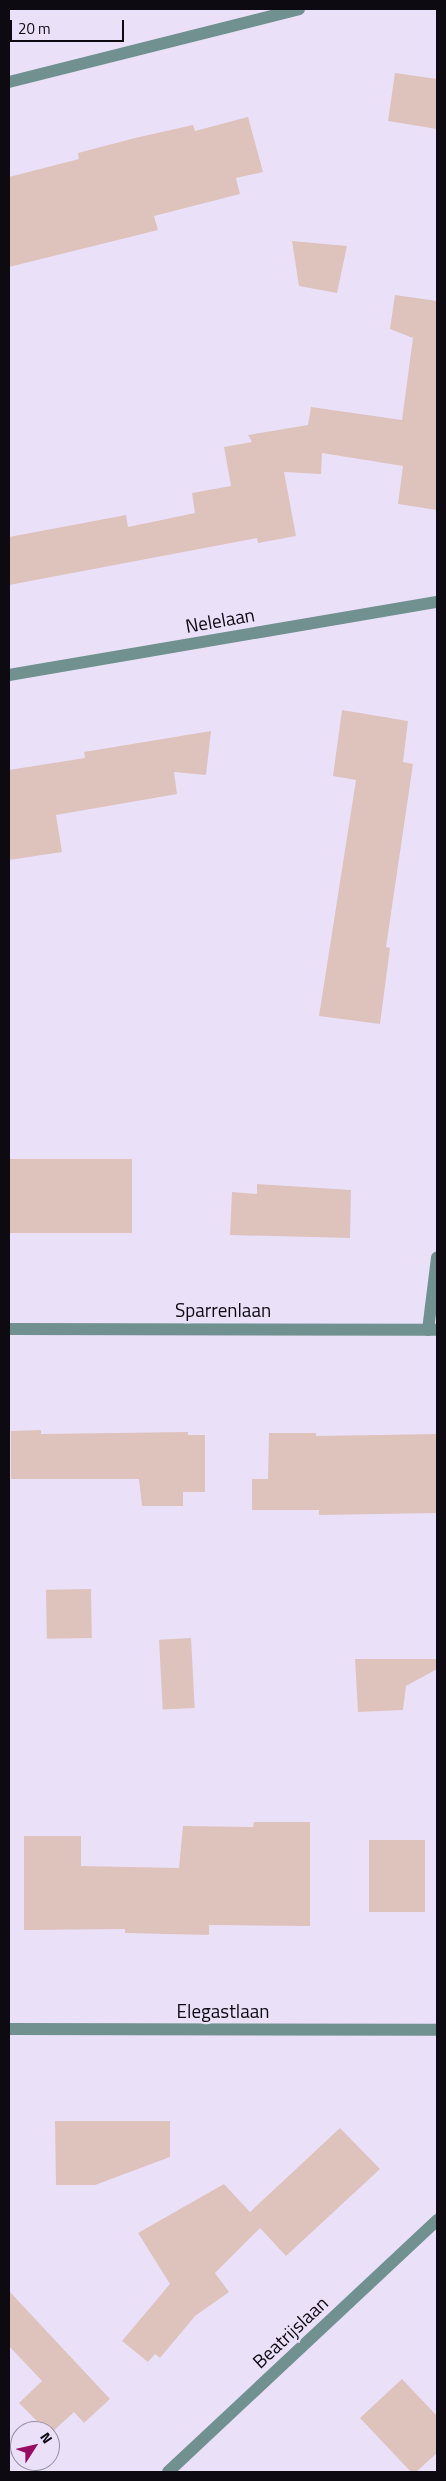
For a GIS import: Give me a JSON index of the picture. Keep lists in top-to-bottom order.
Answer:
{
  "streets": {
    "street": [
      "Nelelaan",
      "Sparrenlaan",
      "Elegastlaan",
      "Beatrijslaan"
    ]
  },
  "scale_bar": "20 m",
  "north": "top right"
}
